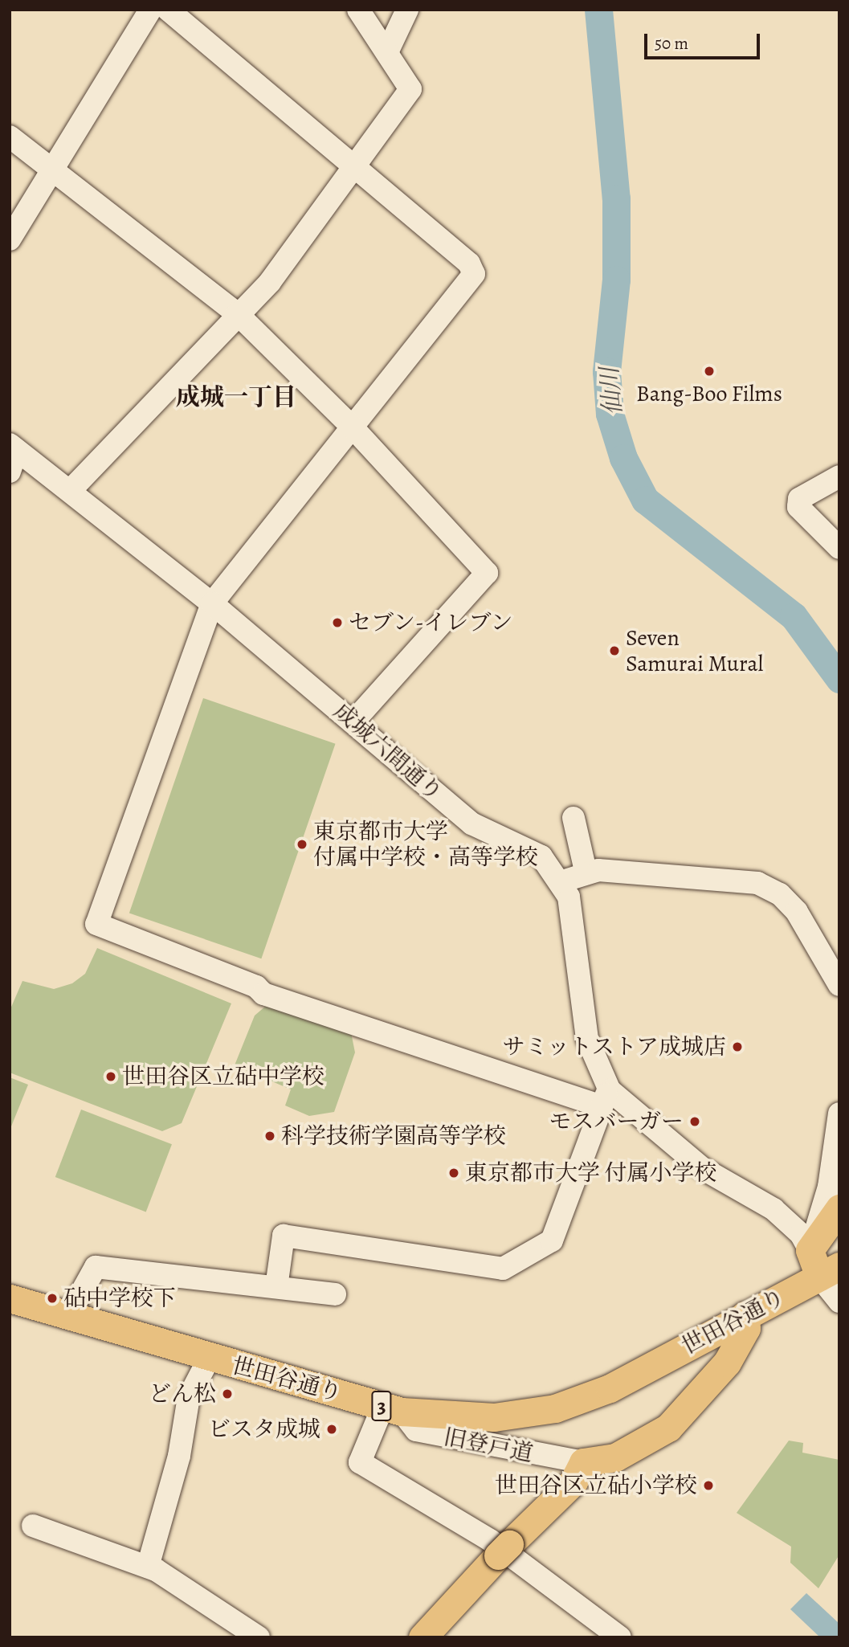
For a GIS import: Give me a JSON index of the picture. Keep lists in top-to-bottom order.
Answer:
{
  "streets": {
    "main road": ["成城六間通り", "世田谷通り", "3"],
    "street": ["旧登戸道"]
  },
  "crossings": [
    ["成城六間通り", "世田谷通り"],
    ["世田谷通り", "旧登戸道"]
  ],
  "districts": ["成城一丁目"],
  "water": ["仙川"],
  "places": [
    "Bang-Boo Films",
    "セブン-イレブン",
    "Seven Samurai Mural",
    "東京都市大学 付属中学校・高等学校",
    "サミットストア成城店",
    "世田谷区立砧中学校",
    "モスバーガー",
    "科学技術学園高等学校",
    "東京都市大学 付属小学校",
    "砧中学校下",
    "どん松",
    "ビスタ成城",
    "世田谷区立砧小学校"
  ],
  "scale_bar": "50 m"
}
